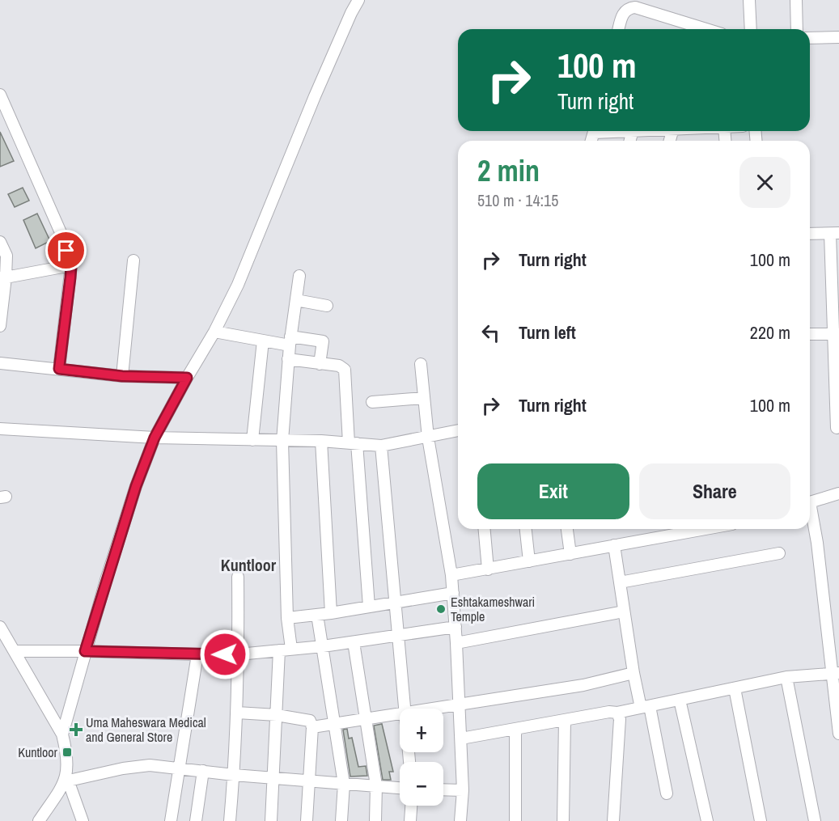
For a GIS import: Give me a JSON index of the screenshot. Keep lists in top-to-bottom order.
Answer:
{
  "districts": ["Kuntloor"],
  "places": {
    "other": ["Eshtakameshwari Temple"],
    "health": ["Uma Maheswara Medical and General Store"],
    "transit": ["Kuntloor"]
  },
  "page": {
    "turn": ["100 m", "Turn right"],
    "heading": ["2 min", "510 m · 14:15"],
    "list": [
      {
        "name": "Turn right",
        "value": "100 m"
      },
      {
        "name": "Turn left",
        "value": "220 m"
      },
      {
        "name": "Turn right",
        "value": "100 m"
      }
    ],
    "buttons": ["Exit", "Share"],
    "map_buttons": ["+", "−"]
  }
}
